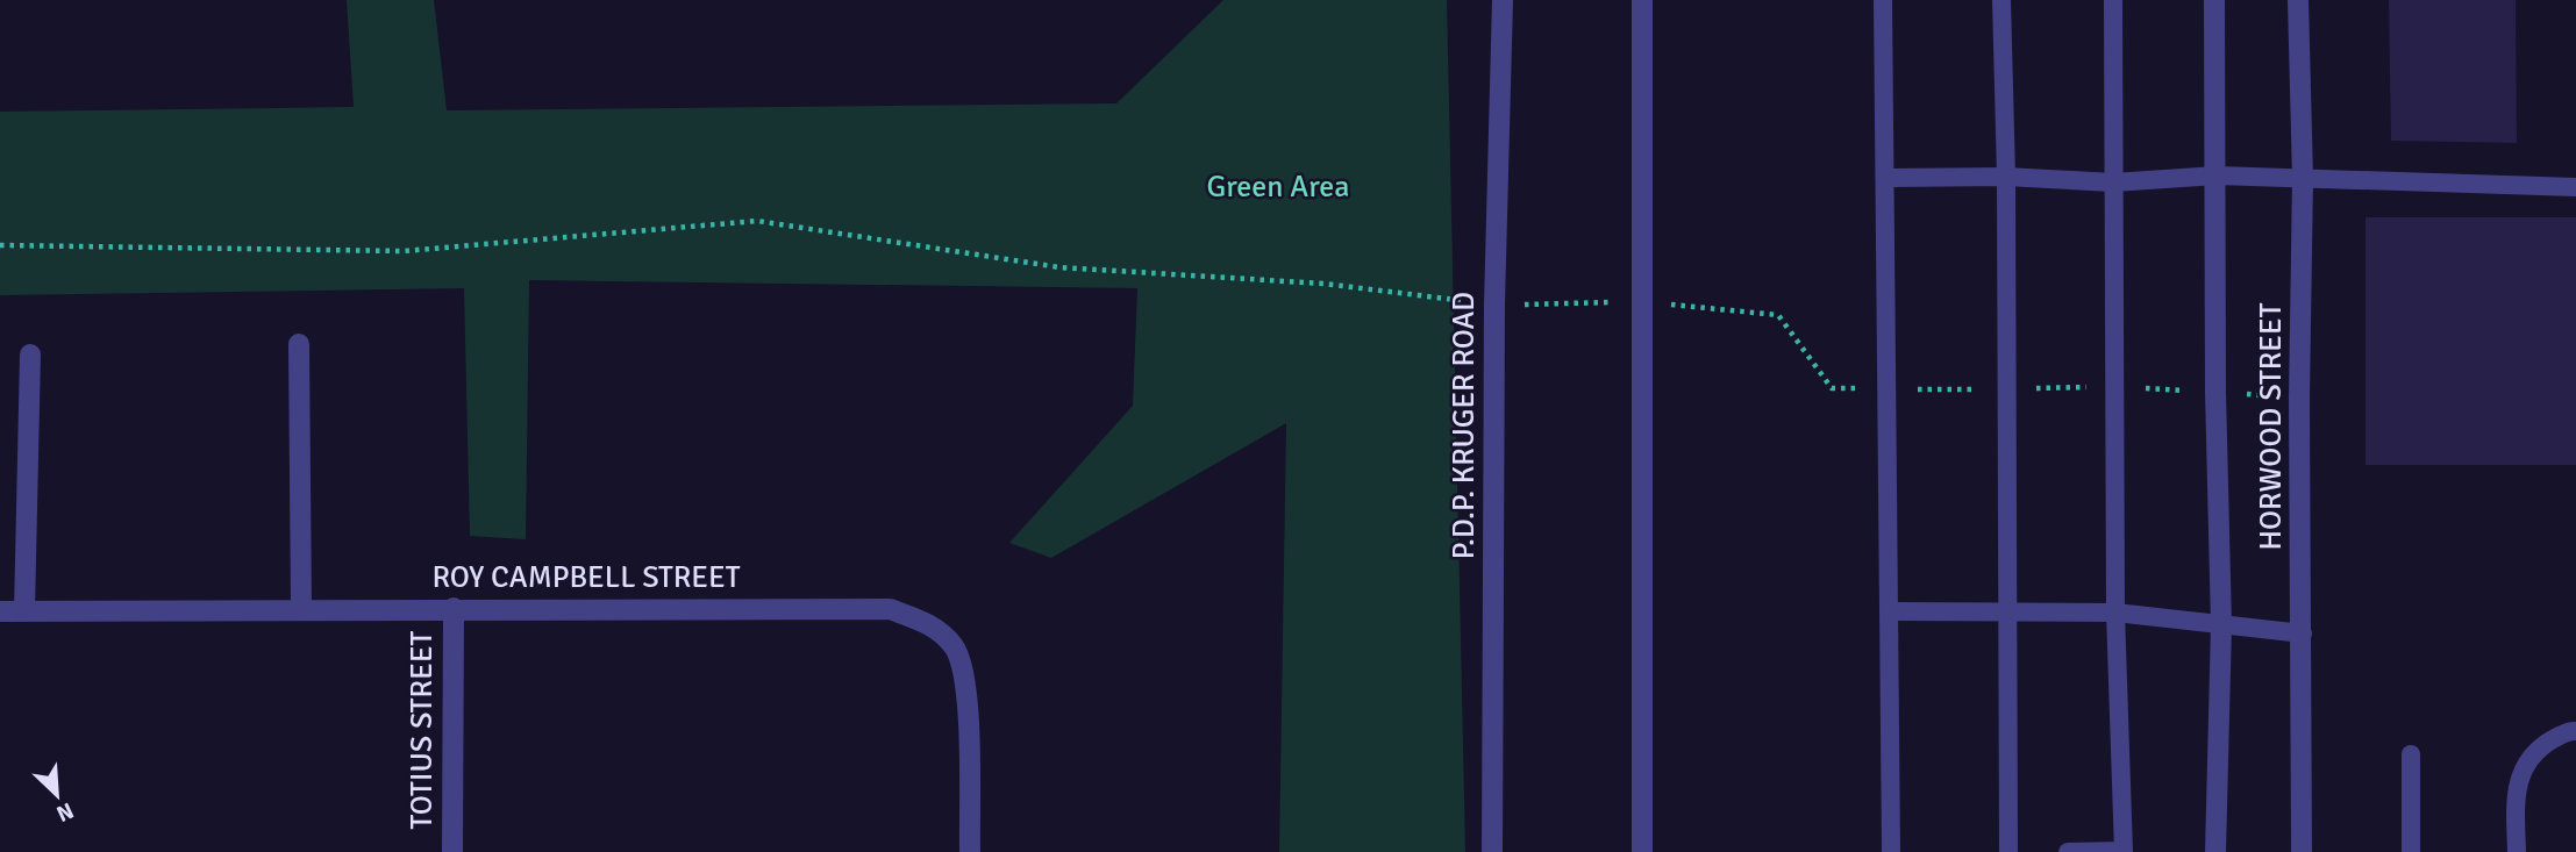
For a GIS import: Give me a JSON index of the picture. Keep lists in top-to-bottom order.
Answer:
{
  "streets": {
    "street": [
      "P.D.P. KRUGER ROAD",
      "HORWOOD STREET",
      "ROY CAMPBELL STREET",
      "TOTIUS STREET"
    ]
  },
  "crossings": [
    ["ROY CAMPBELL STREET", "TOTIUS STREET"]
  ],
  "parks": ["Green Area"],
  "north": "bottom right"
}
